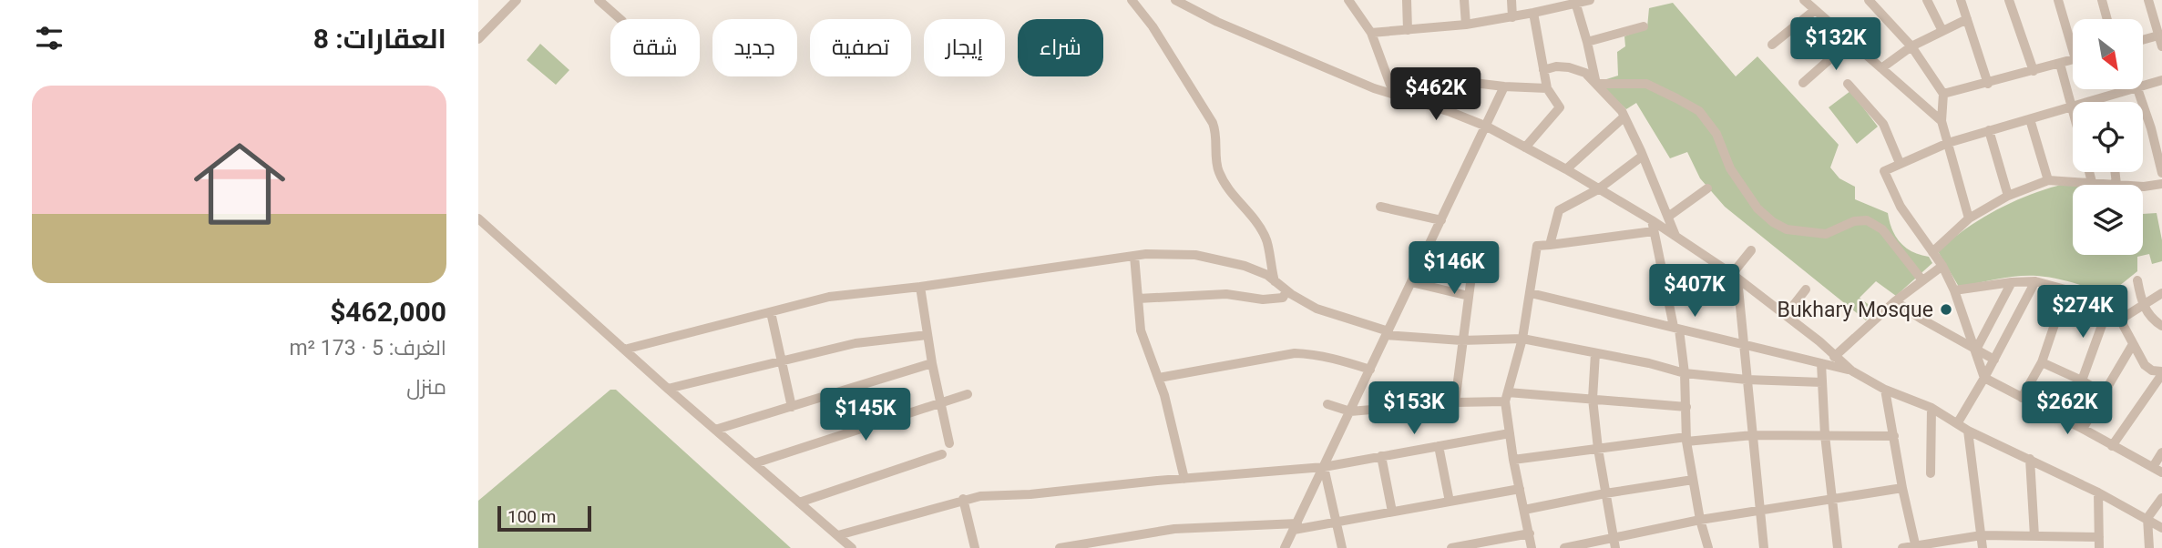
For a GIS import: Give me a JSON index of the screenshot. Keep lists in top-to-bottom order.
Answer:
{
  "places": ["Bukhary Mosque"],
  "scale_bar": "100 m",
  "north": "bottom right",
  "page": {
    "heading": "العقارات: 8",
    "price": [
      "$132K",
      "$462K",
      "$146K",
      "$407K",
      "$274K",
      "$153K",
      "$262K",
      "$145K"
    ],
    "chip": [
      "شراء",
      "إيجار",
      "تصفية",
      "جديد",
      "شقة"
    ],
    "list": [
      {
        "name": "$462,000",
        "note": "الغرف: 5 · 173 m² · منزل"
      }
    ],
    "scale": "100 m"
  }
}
